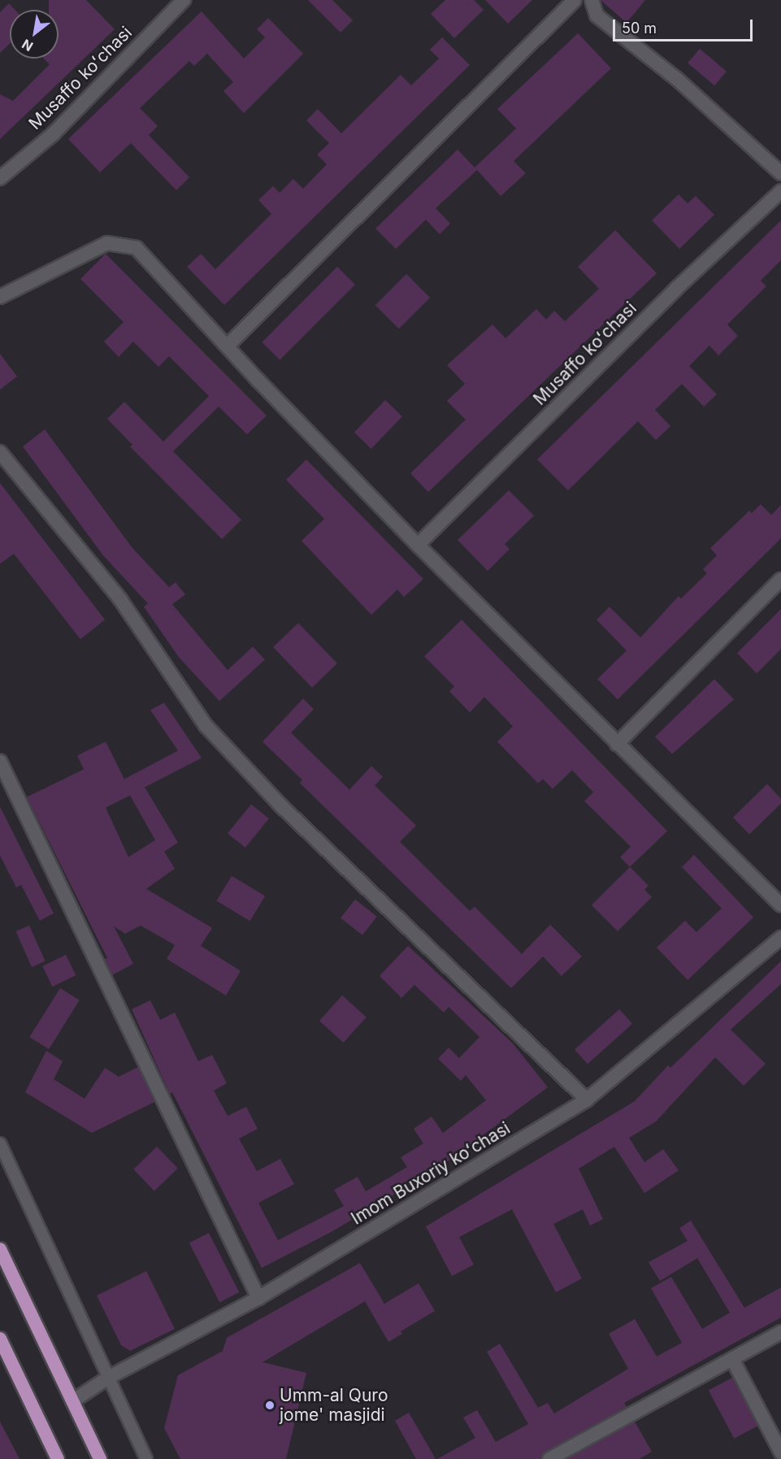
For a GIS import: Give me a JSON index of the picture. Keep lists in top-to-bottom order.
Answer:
{
  "streets": {
    "street": ["Musaffo koʻchasi", "Imom Buxoriy koʻchasi"]
  },
  "places": ["Umm-al Quro jome' masjidi"],
  "scale_bar": "50 m",
  "north": "bottom left"
}
